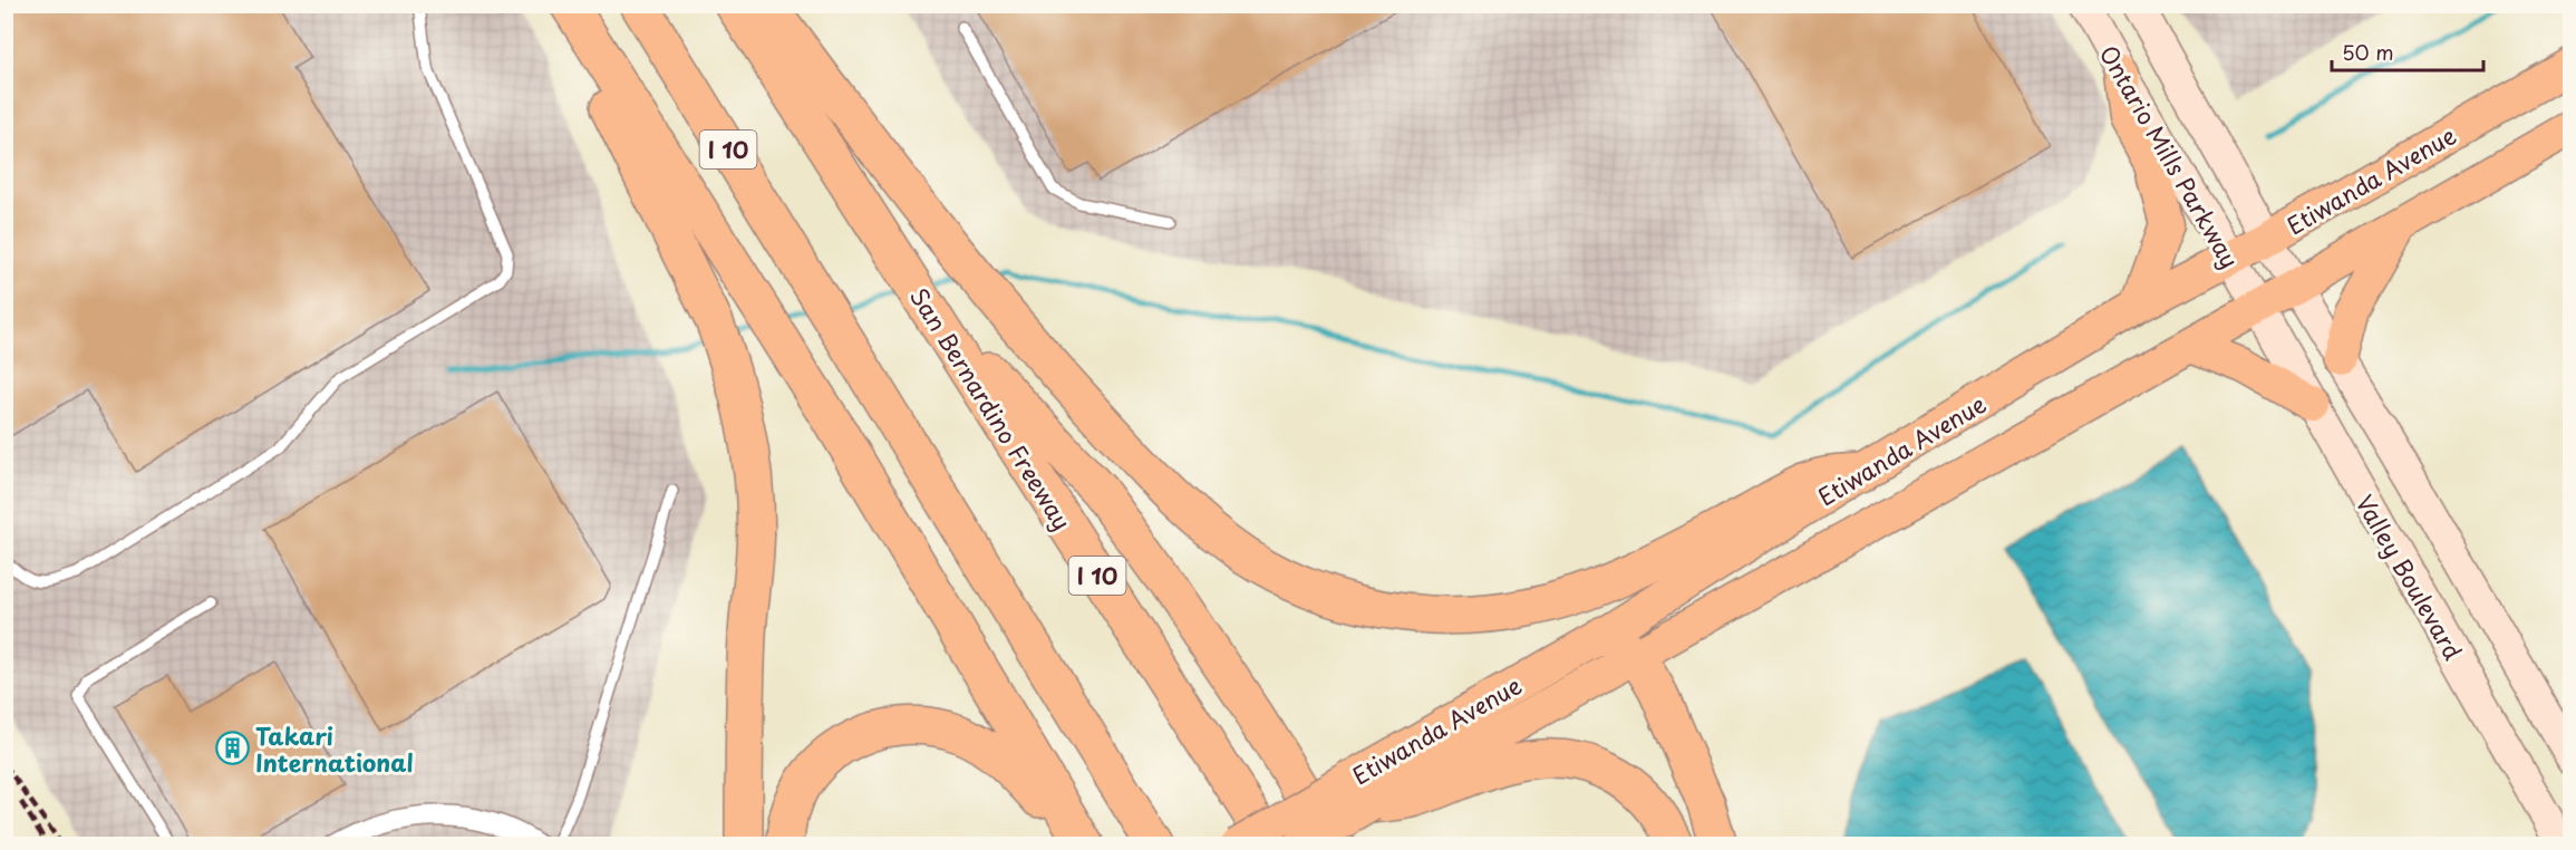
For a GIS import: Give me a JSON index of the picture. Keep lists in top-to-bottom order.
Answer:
{
  "streets": {
    "highway": ["I 10", "San Bernardino Freeway"],
    "main road": ["Ontario Mills Parkway", "Etiwanda Avenue", "Valley Boulevard"]
  },
  "crossings": [
    ["Ontario Mills Parkway", "Etiwanda Avenue"],
    ["Ontario Mills Parkway", "Valley Boulevard"],
    ["Etiwanda Avenue", "Valley Boulevard"]
  ],
  "places": {
    "building": ["Takari International"]
  },
  "scale_bar": "50 m"
}
